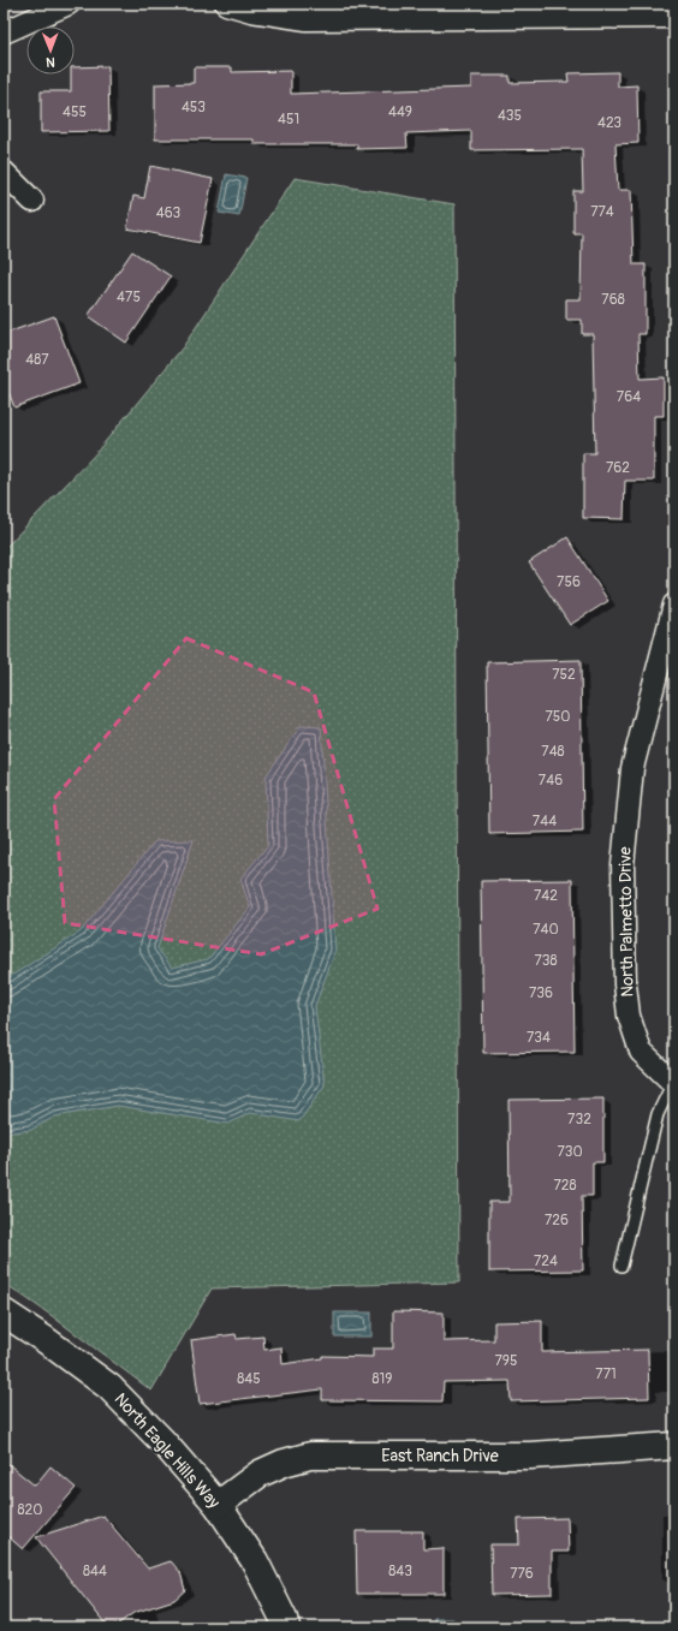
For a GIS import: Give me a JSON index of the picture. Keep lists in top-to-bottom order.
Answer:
{
  "streets": {
    "street": ["North Palmetto Drive", "North Eagle Hills Way", "East Ranch Drive"]
  },
  "crossings": [
    ["North Eagle Hills Way", "East Ranch Drive"]
  ],
  "house_numbers": [
    "453",
    "455",
    "449",
    "435",
    "451",
    "423",
    "774",
    "463",
    "475",
    "768",
    "487",
    "764",
    "762",
    "756",
    "752",
    "750",
    "748",
    "746",
    "744",
    "742",
    "740",
    "738",
    "736",
    "734",
    "732",
    "730",
    "728",
    "726",
    "724",
    "795",
    "771",
    "845",
    "819",
    "820",
    "844",
    "843",
    "776"
  ],
  "north": "bottom"
}
